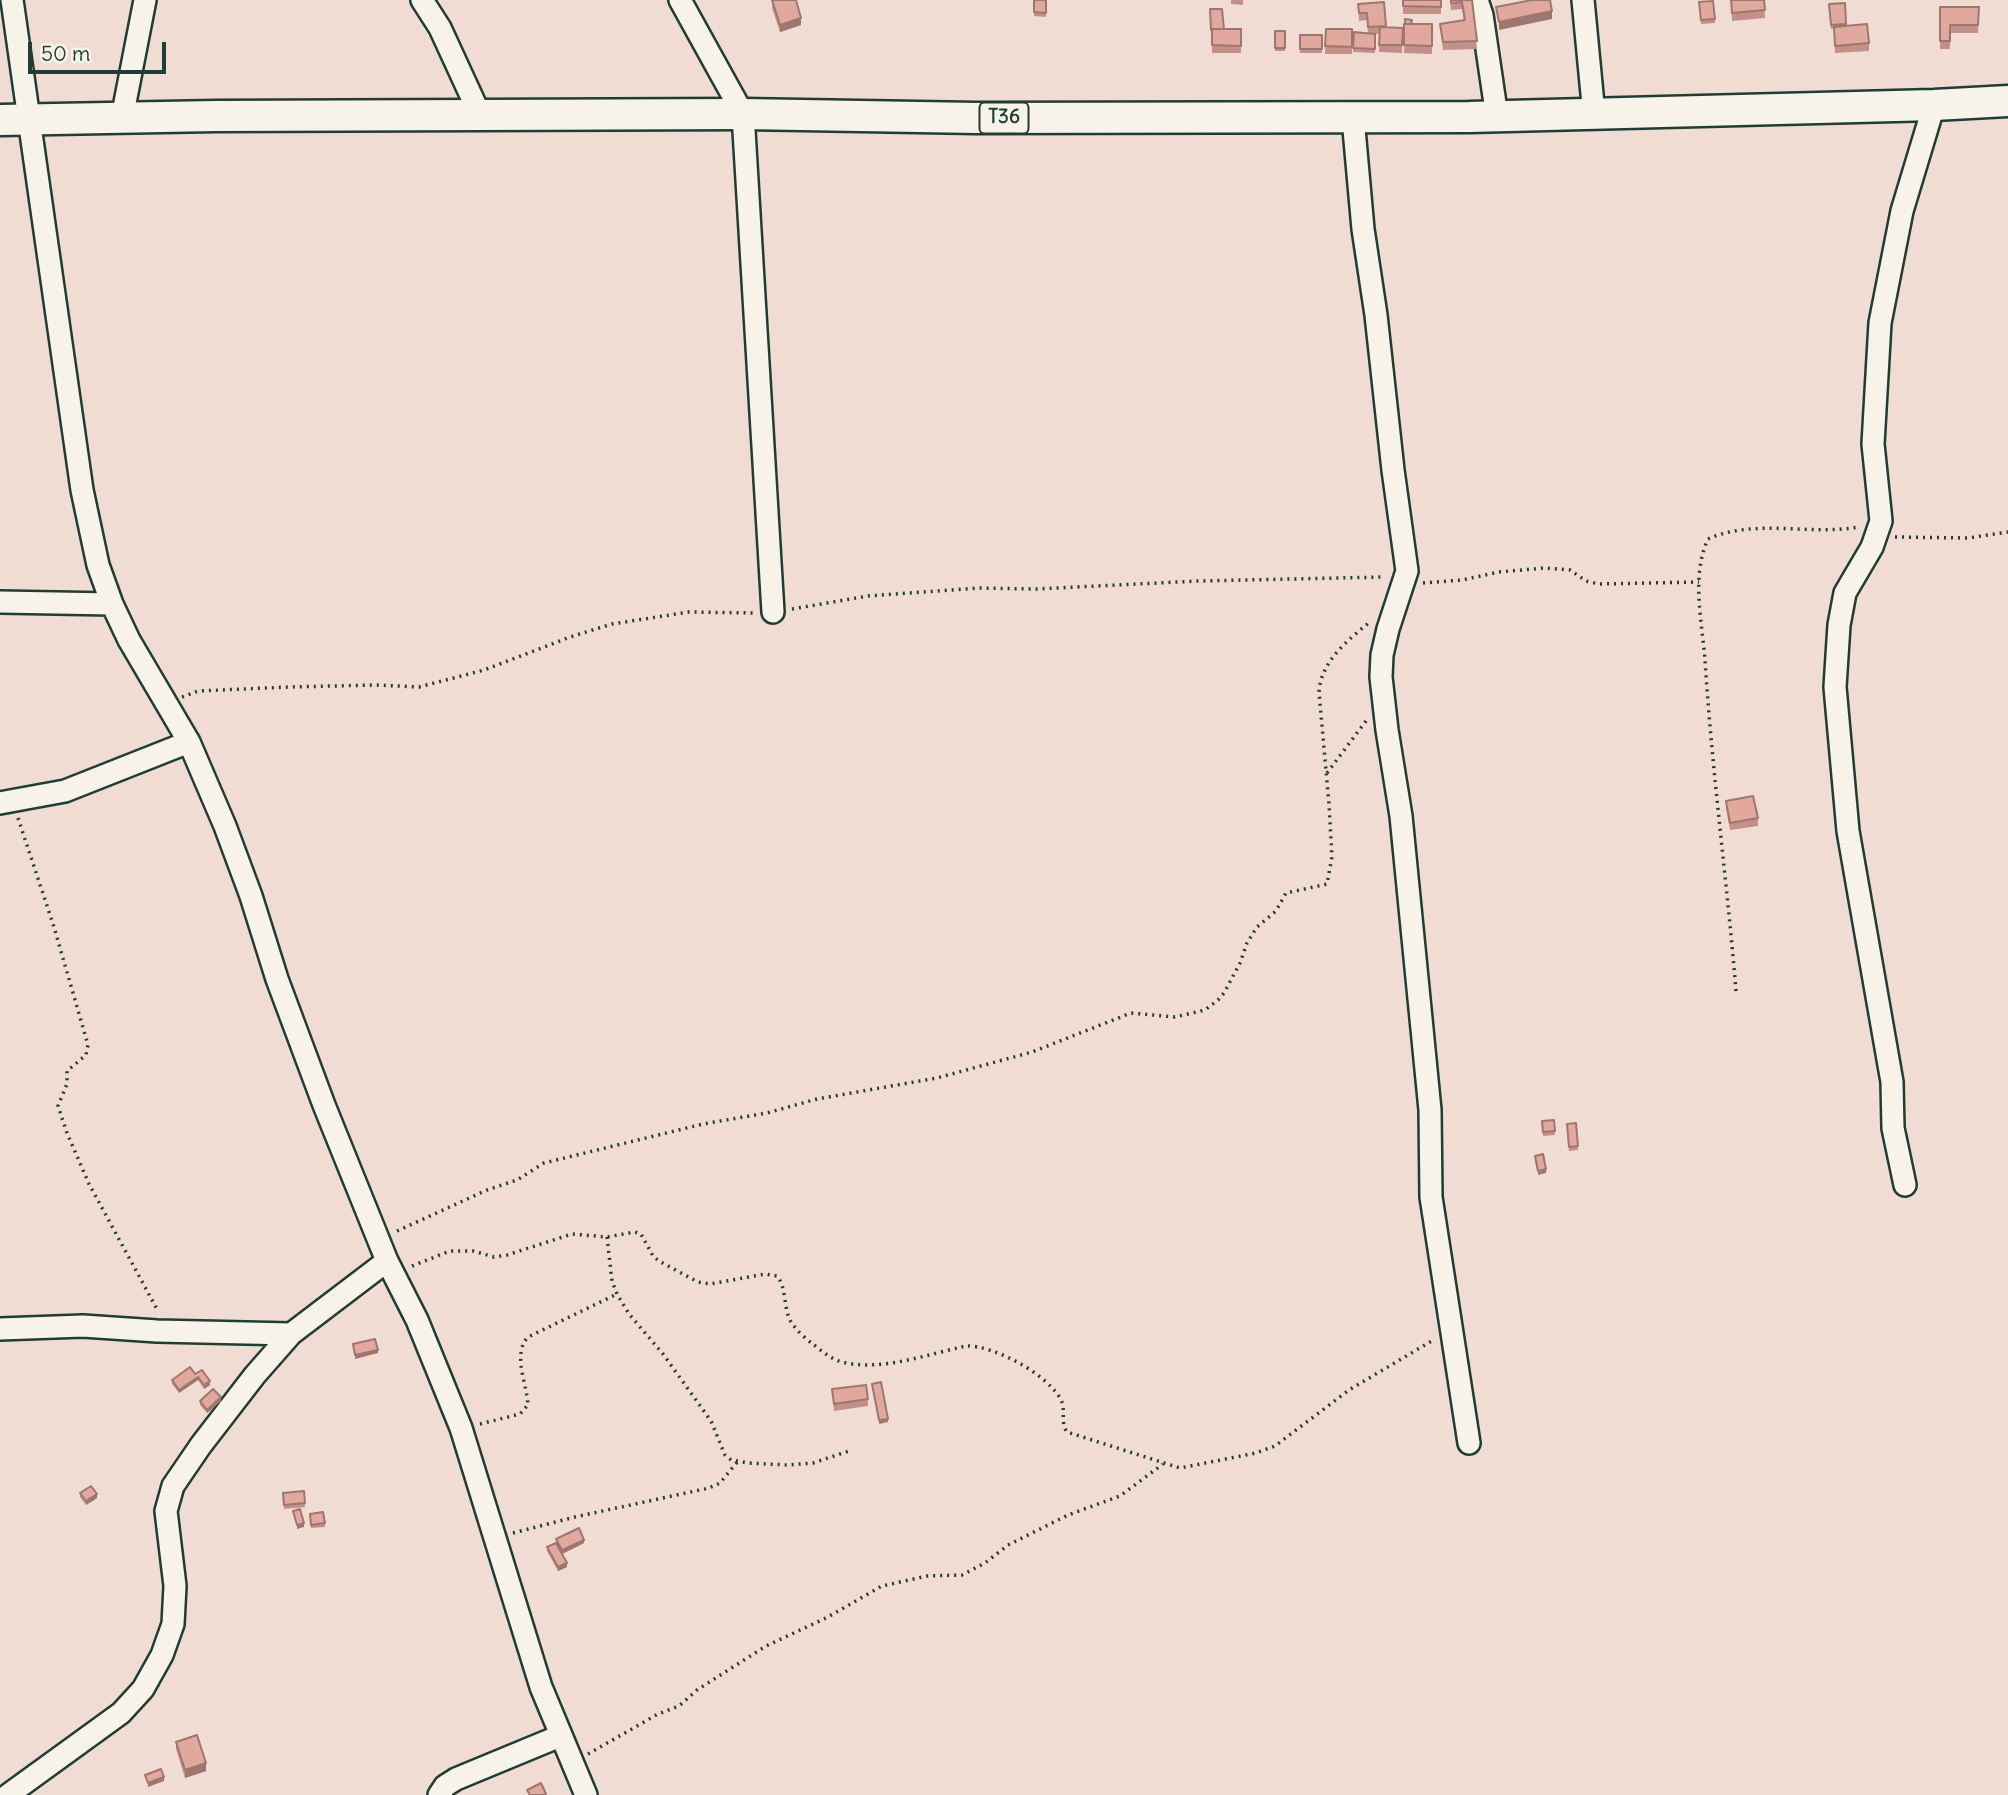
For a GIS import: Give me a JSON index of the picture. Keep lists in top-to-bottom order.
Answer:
{
  "streets": {
    "highway": ["T36"]
  },
  "scale_bar": "50 m"
}
